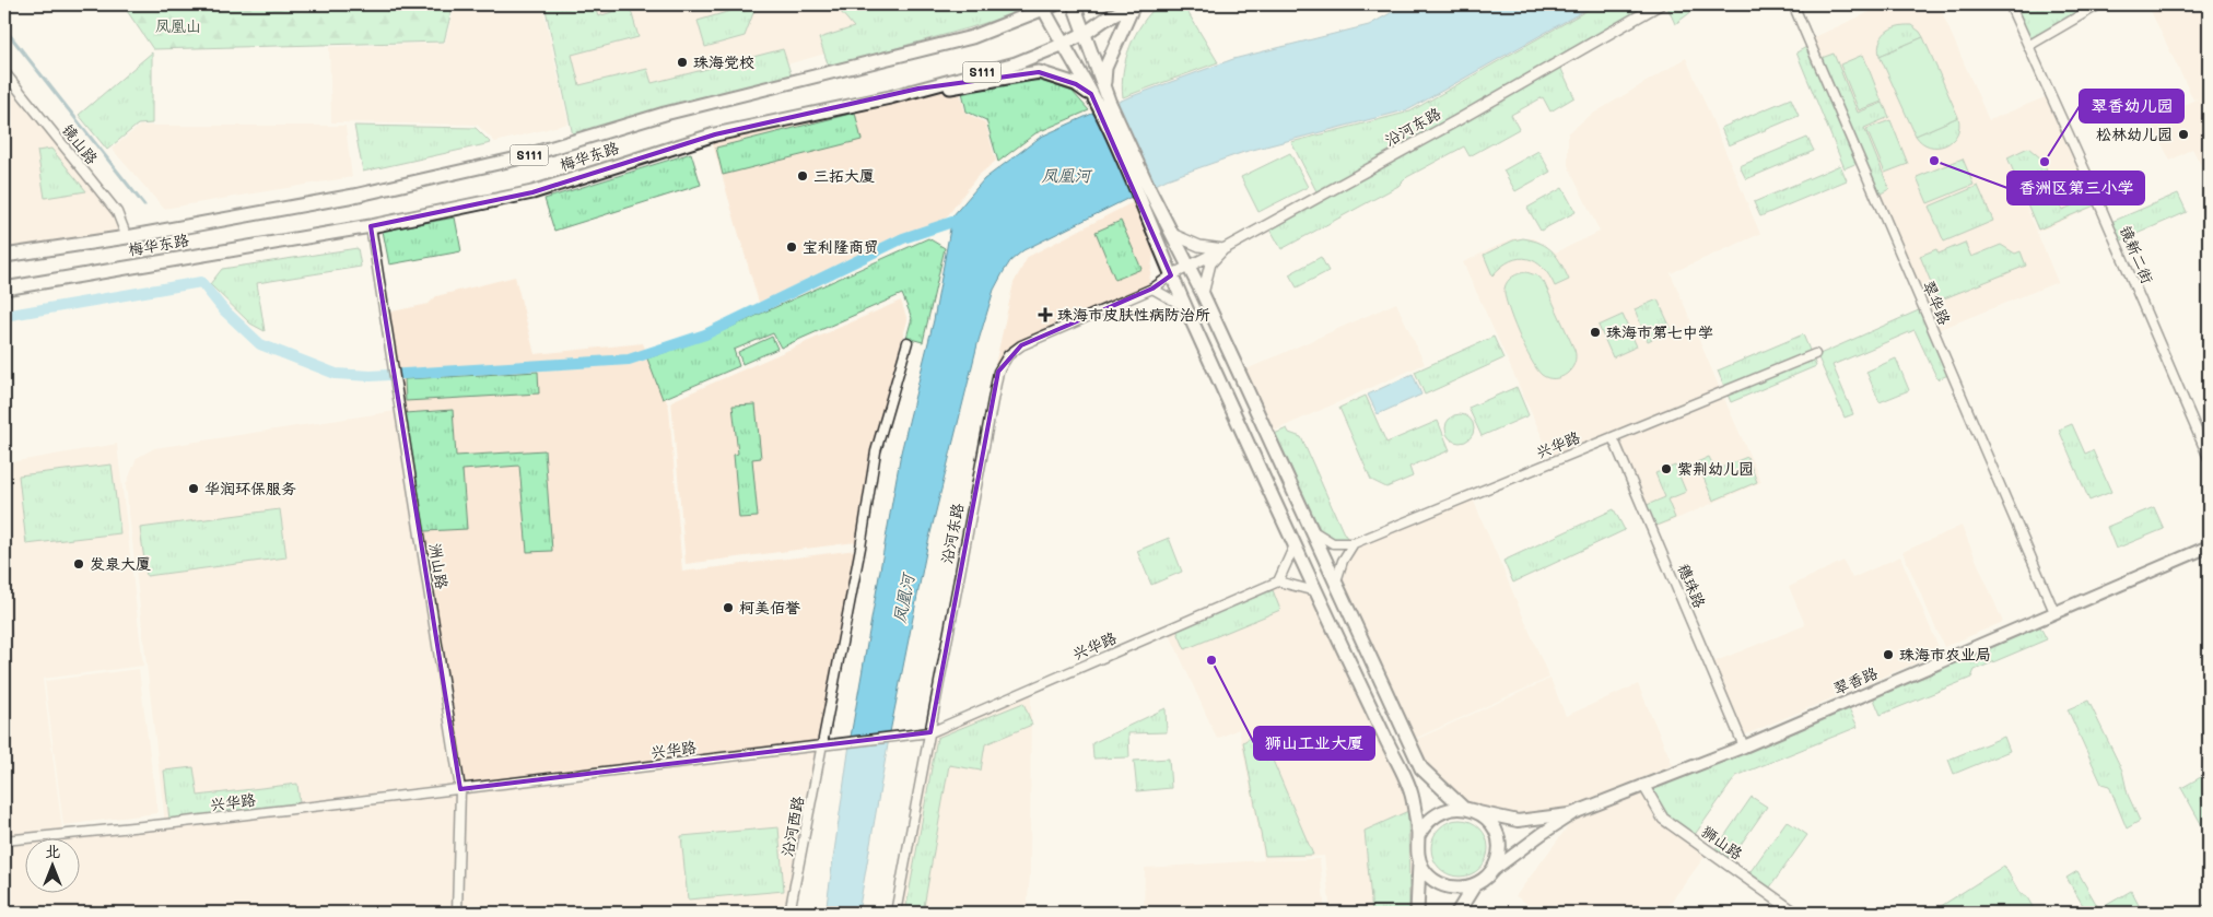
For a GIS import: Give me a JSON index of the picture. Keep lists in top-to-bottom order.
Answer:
{
  "streets": {
    "main road": ["S111", "梅华东路", "翠香路"],
    "street": [
      "沿河东路",
      "镜山路",
      "镜新二街",
      "翠华路",
      "兴华路",
      "洲山路",
      "穗珠路",
      "沿河西路",
      "狮山路"
    ]
  },
  "crossings": [
    ["沿河东路", "兴华路"],
    ["镜山路", "梅华东路"],
    ["梅华东路", "洲山路"],
    ["翠华路", "翠香路"],
    ["兴华路", "洲山路"],
    ["兴华路", "穗珠路"],
    ["兴华路", "沿河西路"],
    ["穗珠路", "翠香路"],
    ["翠香路", "狮山路"]
  ],
  "water": ["凤凰河"],
  "parks": ["凤凰山"],
  "places": {
    "other": [
      "珠海党校",
      "松林幼儿园",
      "香洲区第三小学",
      "翠香幼儿园",
      "三拓大厦",
      "宝利隆商贸",
      "珠海市第七中学",
      "紫荆幼儿园",
      "华润环保服务",
      "发泉大厦",
      "柯美佰誉",
      "珠海市农业局",
      "狮山工业大厦"
    ],
    "health": ["珠海市皮肤性病防治所"]
  },
  "north": "top"
}
